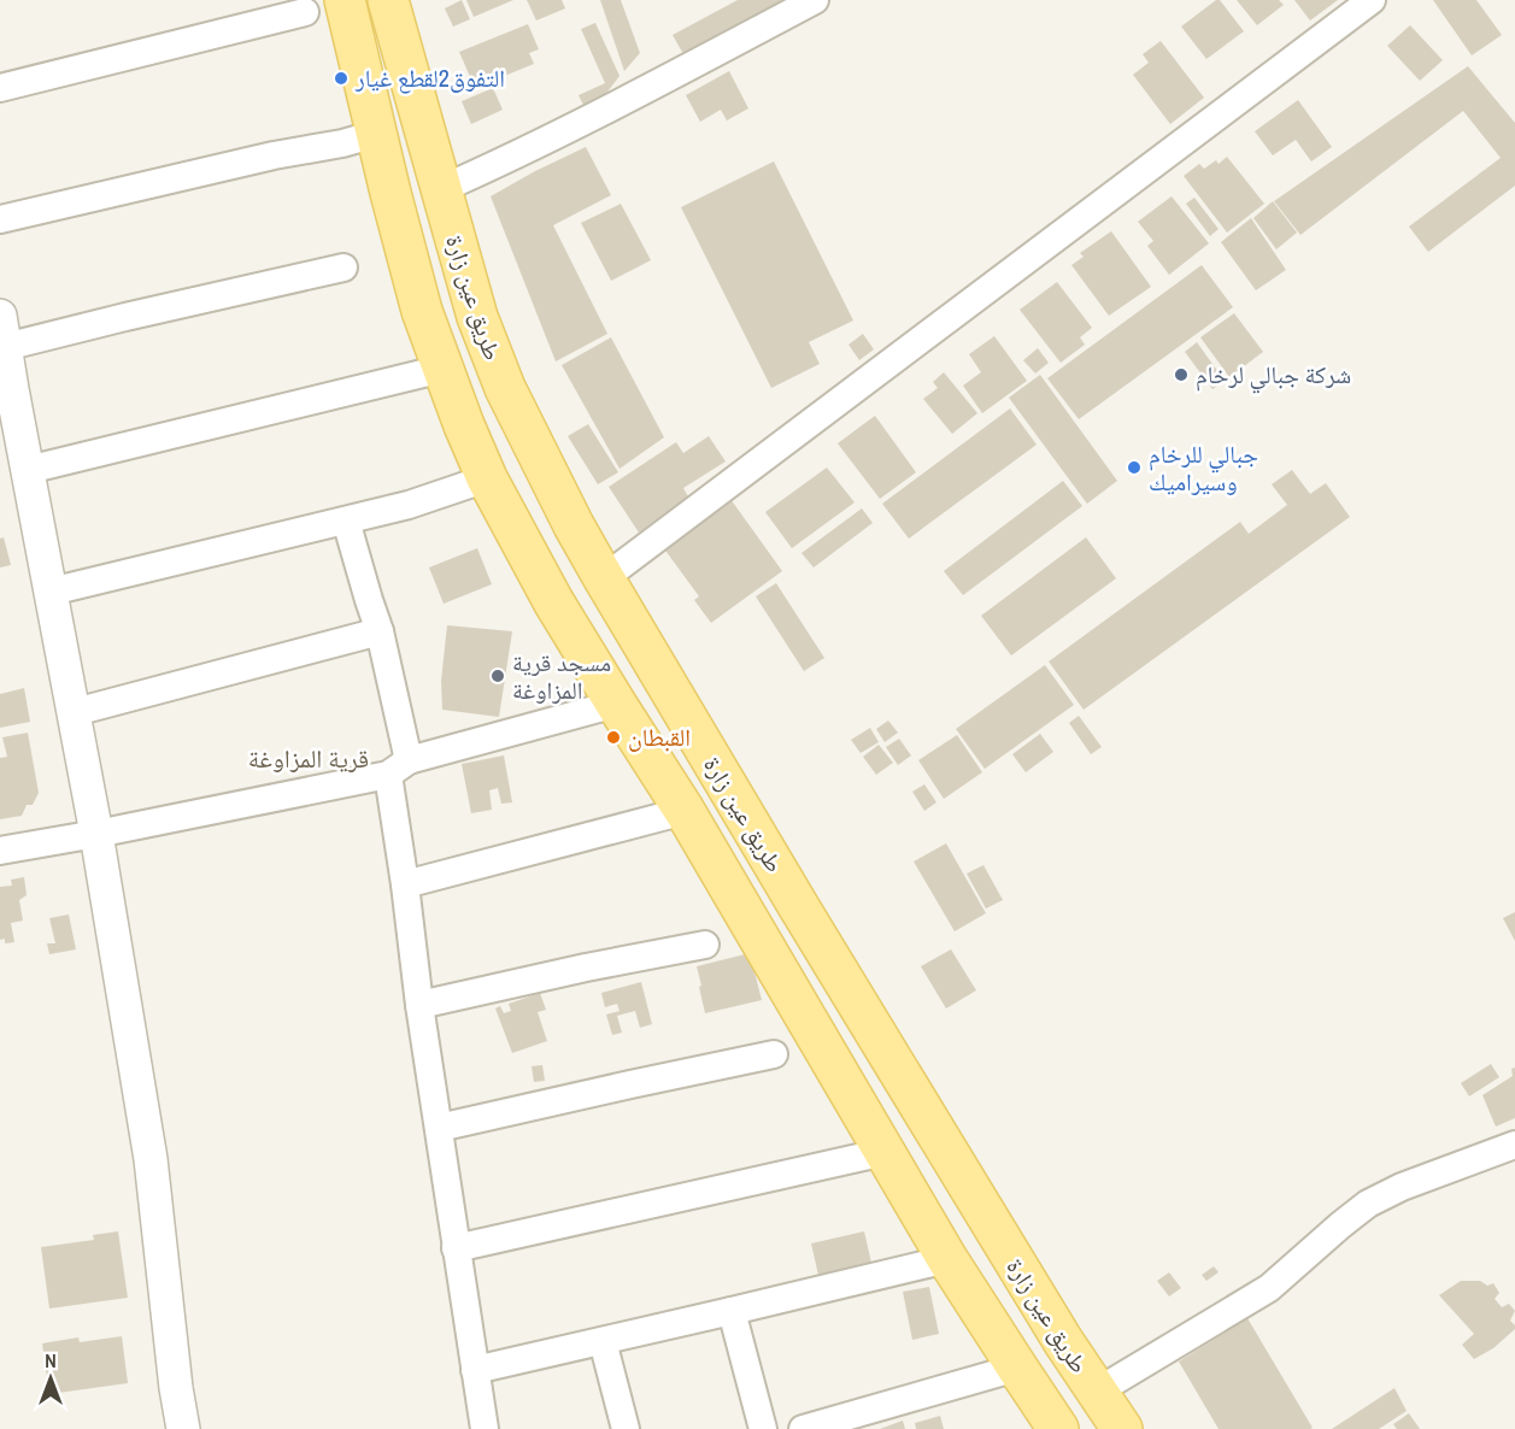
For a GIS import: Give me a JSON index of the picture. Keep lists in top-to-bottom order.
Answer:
{
  "streets": {
    "main road": ["طريق عين زارة"]
  },
  "districts": ["قرية المزاوغة"],
  "places": [
    "التفوق2لقطع غيار",
    "شركة جبالي لرخام",
    "جبالي للرخام وسيراميك",
    "مسجد قرية المزاوغة",
    "القبطان"
  ],
  "north": "top"
}
